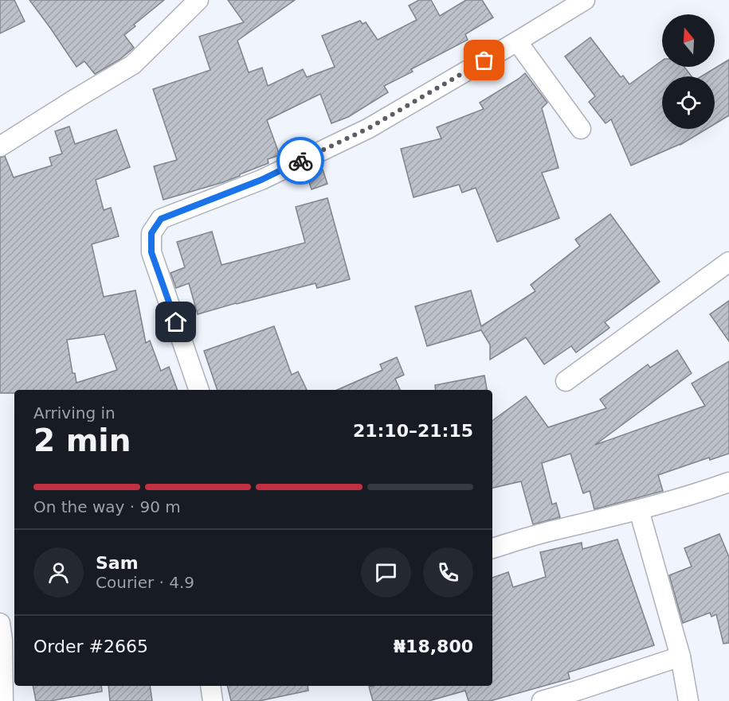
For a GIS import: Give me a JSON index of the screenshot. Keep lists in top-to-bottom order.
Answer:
{
  "north": "top",
  "page": {
    "heading": ["2 min", "Arriving in", "21:10–21:15"],
    "panel": [
      "Sam",
      "Courier · 4.9",
      "Order #2665",
      "₦18,800"
    ],
    "bar": "On the way · 90 m"
  }
}
